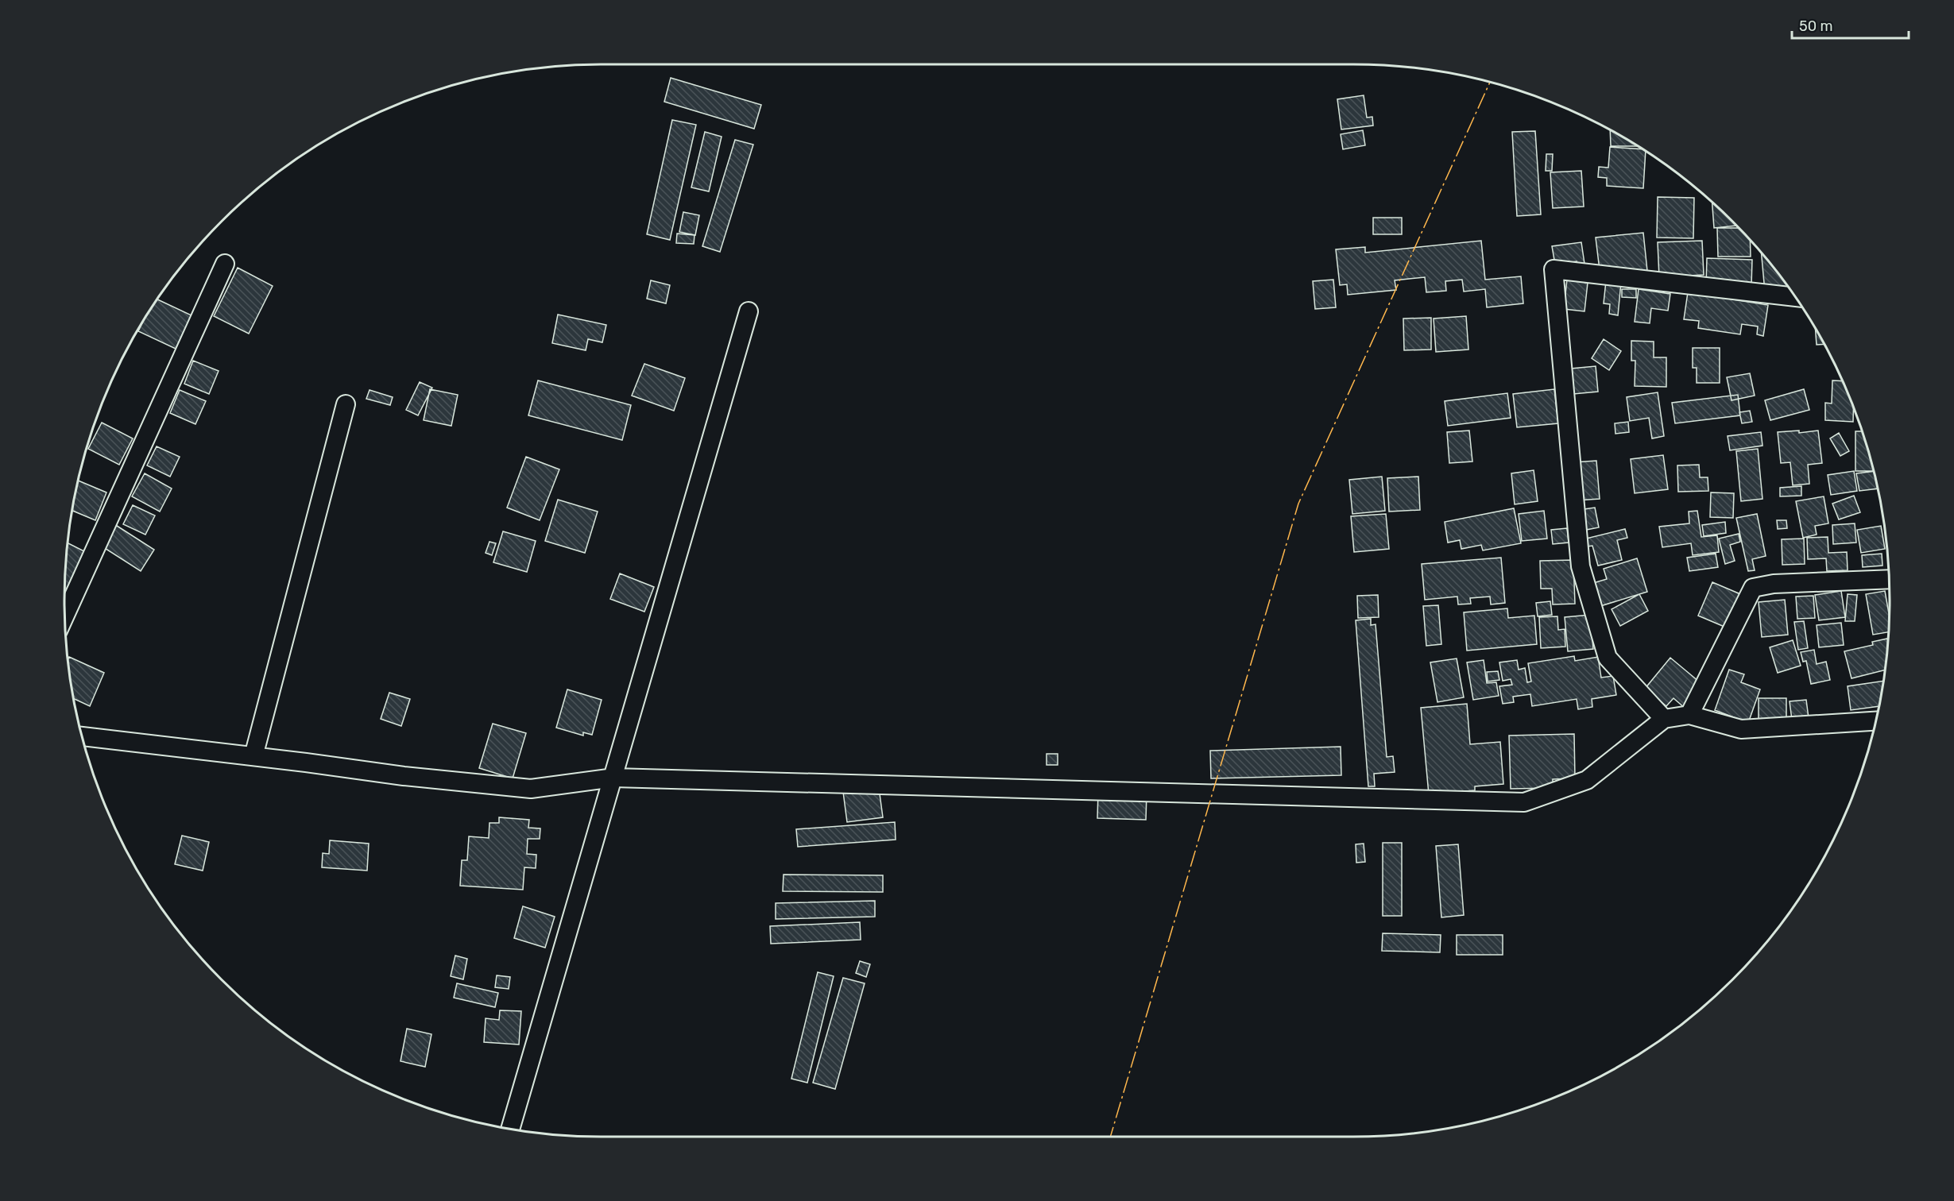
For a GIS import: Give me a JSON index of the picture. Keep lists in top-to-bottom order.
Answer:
{
  "scale_bar": "50 m"
}
